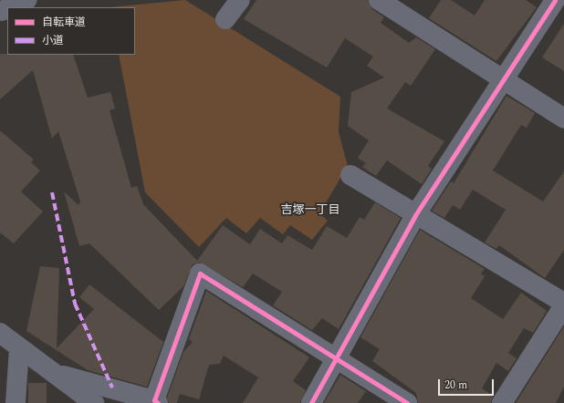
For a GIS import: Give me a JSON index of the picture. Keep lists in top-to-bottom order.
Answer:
{
  "districts": ["吉塚一丁目"],
  "legend": ["自転車道", "小道"],
  "scale_bar": "20 m"
}
